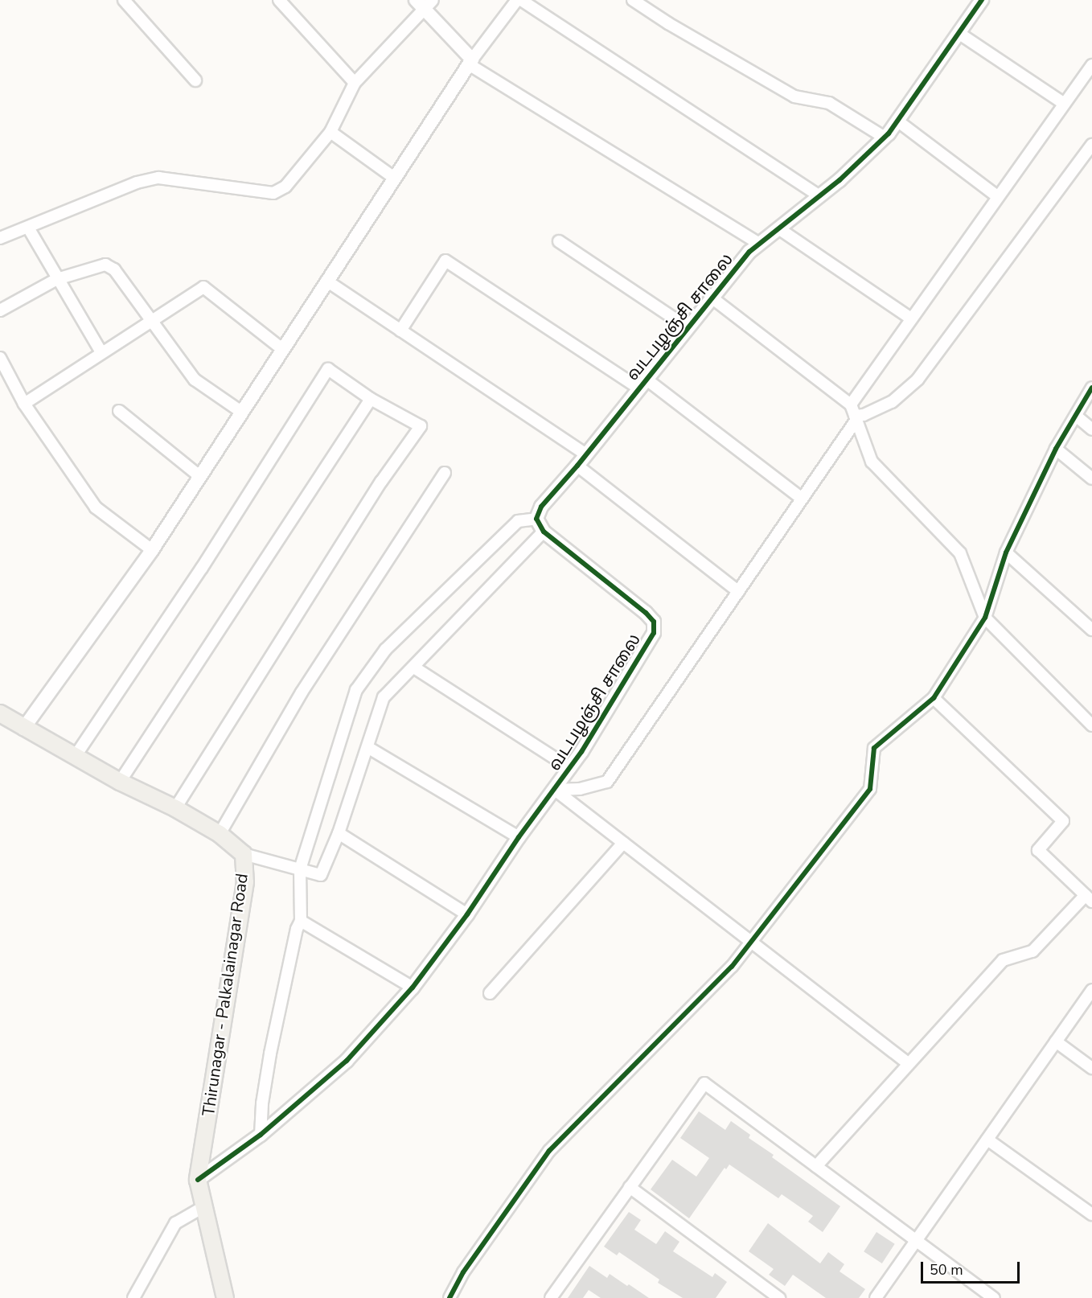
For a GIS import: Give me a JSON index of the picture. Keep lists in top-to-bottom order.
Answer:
{
  "streets": {
    "main road": ["Thirunagar - Palkalainagar Road"],
    "street": ["வடபழஞ்சி சாலை"]
  },
  "crossings": [
    ["வடபழஞ்சி சாலை", "Thirunagar - Palkalainagar Road"]
  ],
  "scale_bar": "50 m"
}
